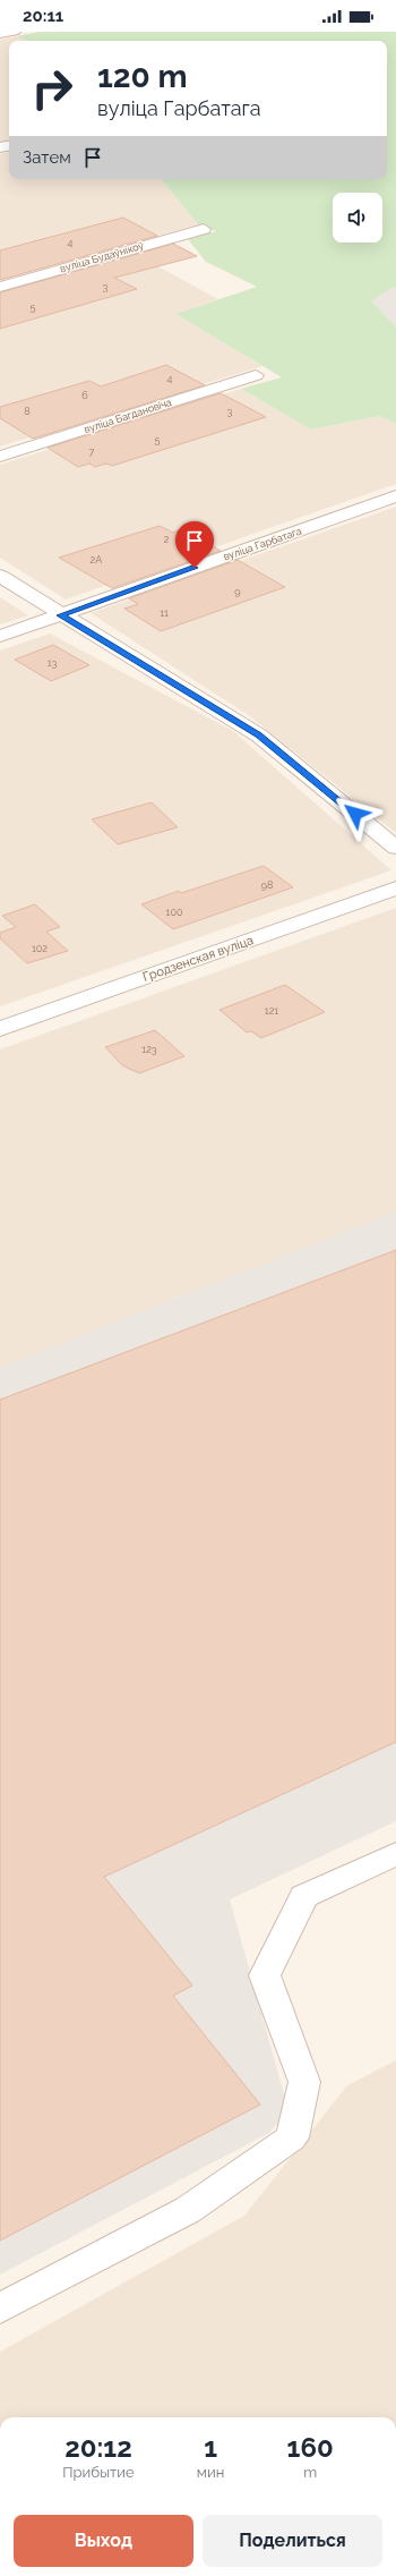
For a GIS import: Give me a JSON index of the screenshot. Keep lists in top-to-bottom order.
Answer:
{
  "streets": {
    "street": [
      "вуліца Будаўнікоў",
      "вуліца Багдановіча",
      "вуліца Гарбатага",
      "Гродзенская вуліца"
    ]
  },
  "house_numbers": [
    "4",
    "3",
    "5",
    "4",
    "6",
    "8",
    "3",
    "5",
    "7",
    "2",
    "2А",
    "9",
    "11",
    "13",
    "98",
    "100",
    "102",
    "121",
    "123"
  ],
  "page": {
    "status": "20:11",
    "turn": ["120 m", "вуліца Гарбатага"],
    "then": "Затем",
    "eta": [
      "20:12",
      "Прибытие",
      "1",
      "мин",
      "160",
      "m"
    ],
    "buttons": ["Выход", "Поделиться"]
  }
}
